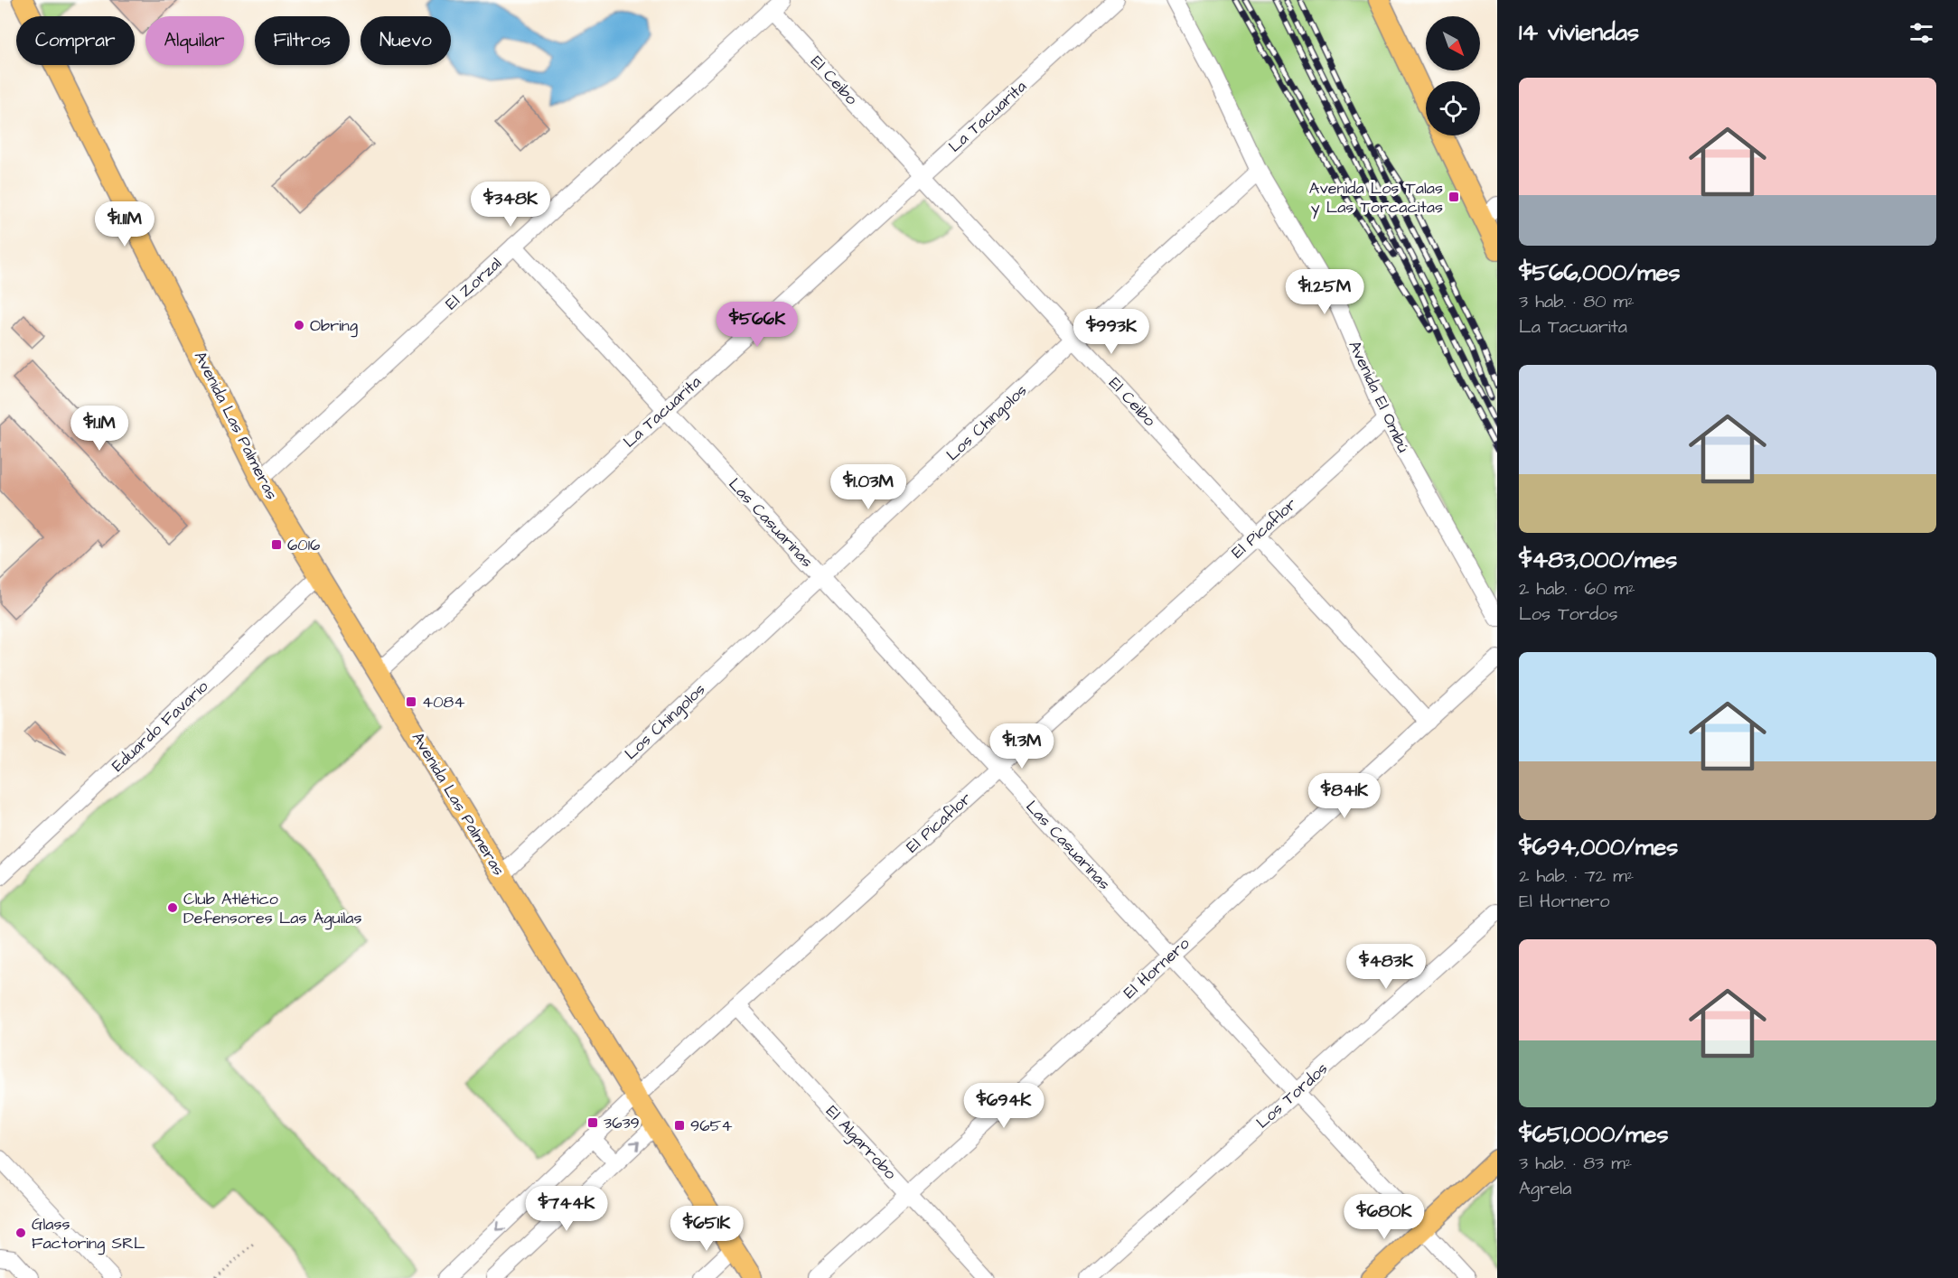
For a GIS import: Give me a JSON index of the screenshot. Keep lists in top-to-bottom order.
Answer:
{
  "streets": {
    "main road": ["Avenida Las Palmeras"],
    "street": [
      "El Ceibo",
      "La Tacuarita",
      "El Zorzal",
      "Avenida El Ombú",
      "Los Chingolos",
      "Las Casuarinas",
      "El Picaflor",
      "Eduardo Favario",
      "El Hornero",
      "Los Tordos",
      "El Algarrobo"
    ]
  },
  "crossings": [
    ["El Ceibo", "La Tacuarita"],
    ["El Ceibo", "El Zorzal"],
    ["El Ceibo", "Los Chingolos"],
    ["El Ceibo", "El Picaflor"],
    ["El Ceibo", "El Hornero"],
    ["La Tacuarita", "Avenida Las Palmeras"],
    ["La Tacuarita", "Las Casuarinas"],
    ["El Zorzal", "Avenida Las Palmeras"],
    ["El Zorzal", "Las Casuarinas"],
    ["Avenida El Ombú", "Los Chingolos"],
    ["Avenida El Ombú", "El Picaflor"],
    ["Los Chingolos", "Avenida Las Palmeras"],
    ["Los Chingolos", "Las Casuarinas"],
    ["Avenida Las Palmeras", "El Picaflor"],
    ["Avenida Las Palmeras", "Eduardo Favario"],
    ["Las Casuarinas", "El Picaflor"],
    ["Las Casuarinas", "El Hornero"],
    ["Las Casuarinas", "Los Tordos"],
    ["El Picaflor", "El Algarrobo"],
    ["El Hornero", "El Algarrobo"]
  ],
  "places": {
    "transit": [
      "Avenida Los Talas y Las Torcacitas",
      "6016",
      "4084",
      "3639",
      "9654"
    ],
    "other": ["Obring", "Club Atlético Defensores Las Águilas", "Glass Factoring SRL"]
  },
  "north": "bottom right",
  "page": {
    "heading": "14 viviendas",
    "chip": [
      "Comprar",
      "Alquilar",
      "Filtros",
      "Nuevo"
    ],
    "list": [
      {
        "name": "$566,000/mes",
        "note": "3 hab. · 80 m² · La Tacuarita"
      },
      {
        "name": "$483,000/mes",
        "note": "2 hab. · 60 m² · Los Tordos"
      },
      {
        "name": "$694,000/mes",
        "note": "2 hab. · 72 m² · El Hornero"
      },
      {
        "name": "$651,000/mes",
        "note": "3 hab. · 83 m² · Agrela"
      }
    ],
    "price": [
      "$348K",
      "$1.11M",
      "$1.25M",
      "$566K",
      "$993K",
      "$1.1M",
      "$1.03M",
      "$1.3M",
      "$841K",
      "$483K",
      "$694K",
      "$744K",
      "$680K",
      "$651K"
    ]
  }
}
